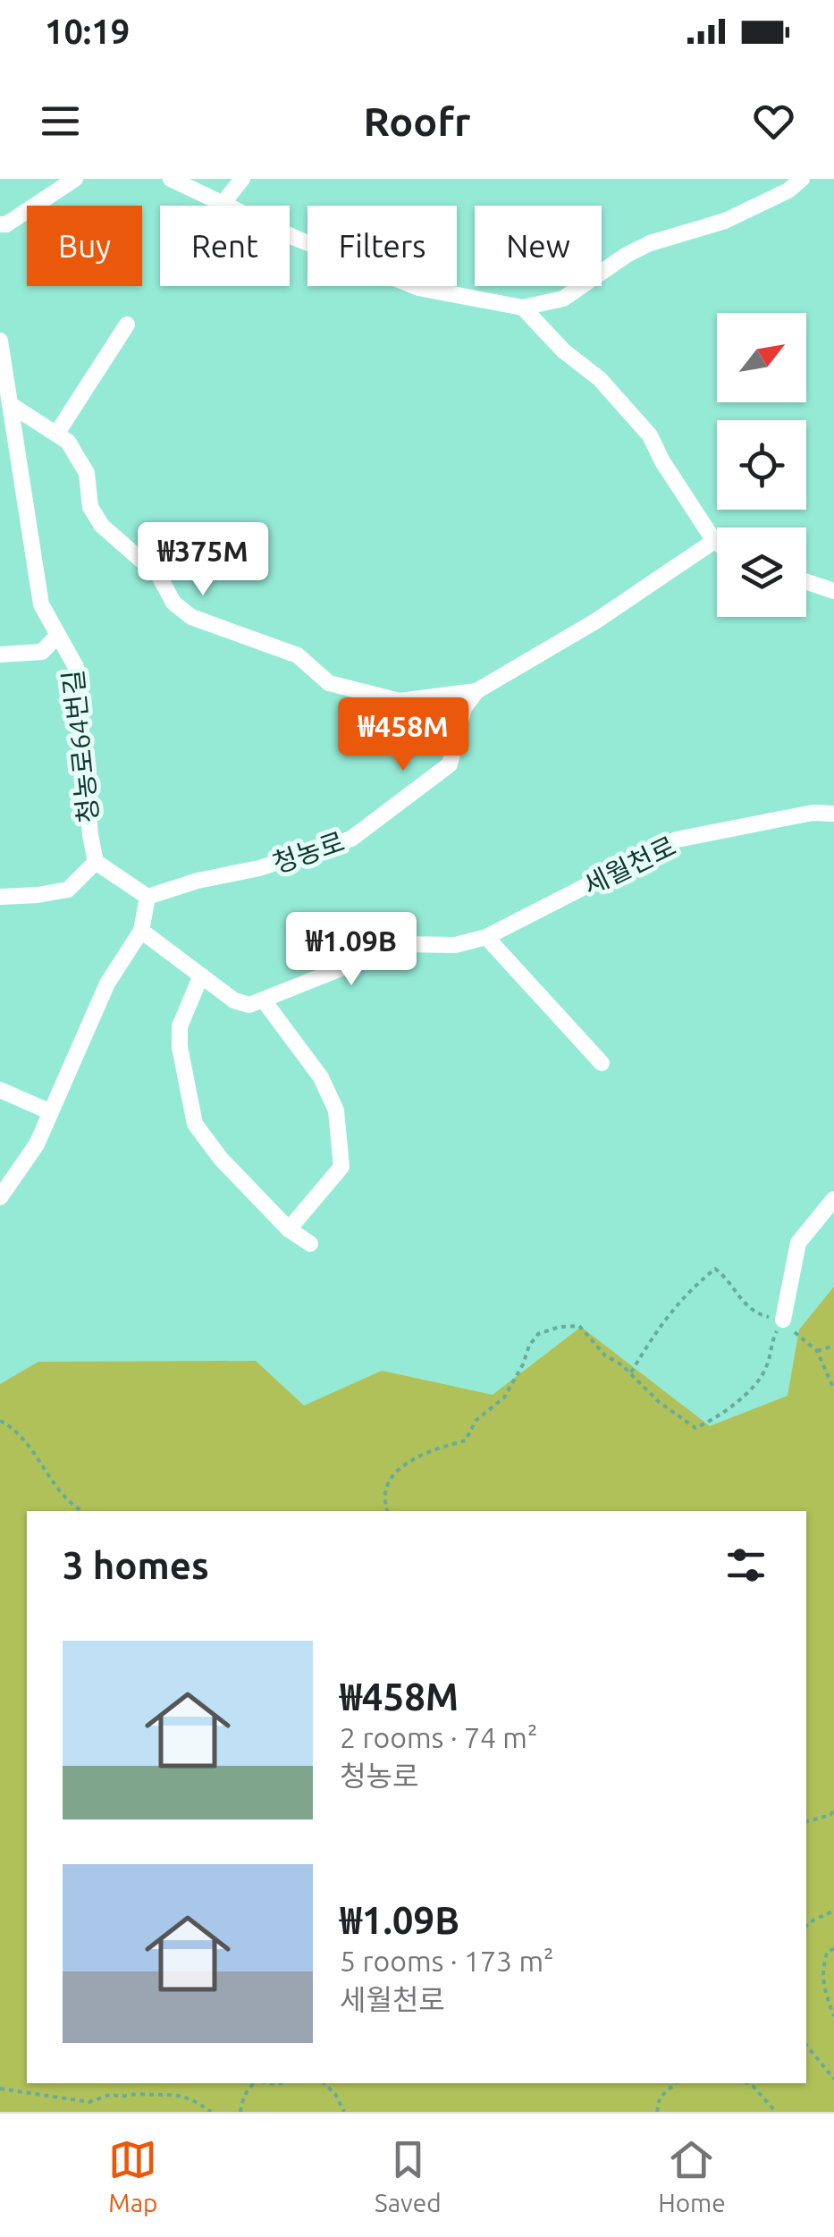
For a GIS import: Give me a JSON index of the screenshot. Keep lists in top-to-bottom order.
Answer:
{
  "streets": {
    "street": ["청농로64번길", "청농로", "세월천로"]
  },
  "north": "top right",
  "page": {
    "status": "10:19",
    "header": "Roofr",
    "chip": [
      "Buy",
      "Rent",
      "Filters",
      "New"
    ],
    "price": ["₩375M", "₩458M", "₩1.09B"],
    "heading": "3 homes",
    "list": [
      {
        "name": "₩458M",
        "note": "2 rooms · 74 m² · 청농로"
      },
      {
        "name": "₩1.09B",
        "note": "5 rooms · 173 m² · 세월천로"
      }
    ],
    "tabs": ["Map", "Saved", "Home"]
  }
}
